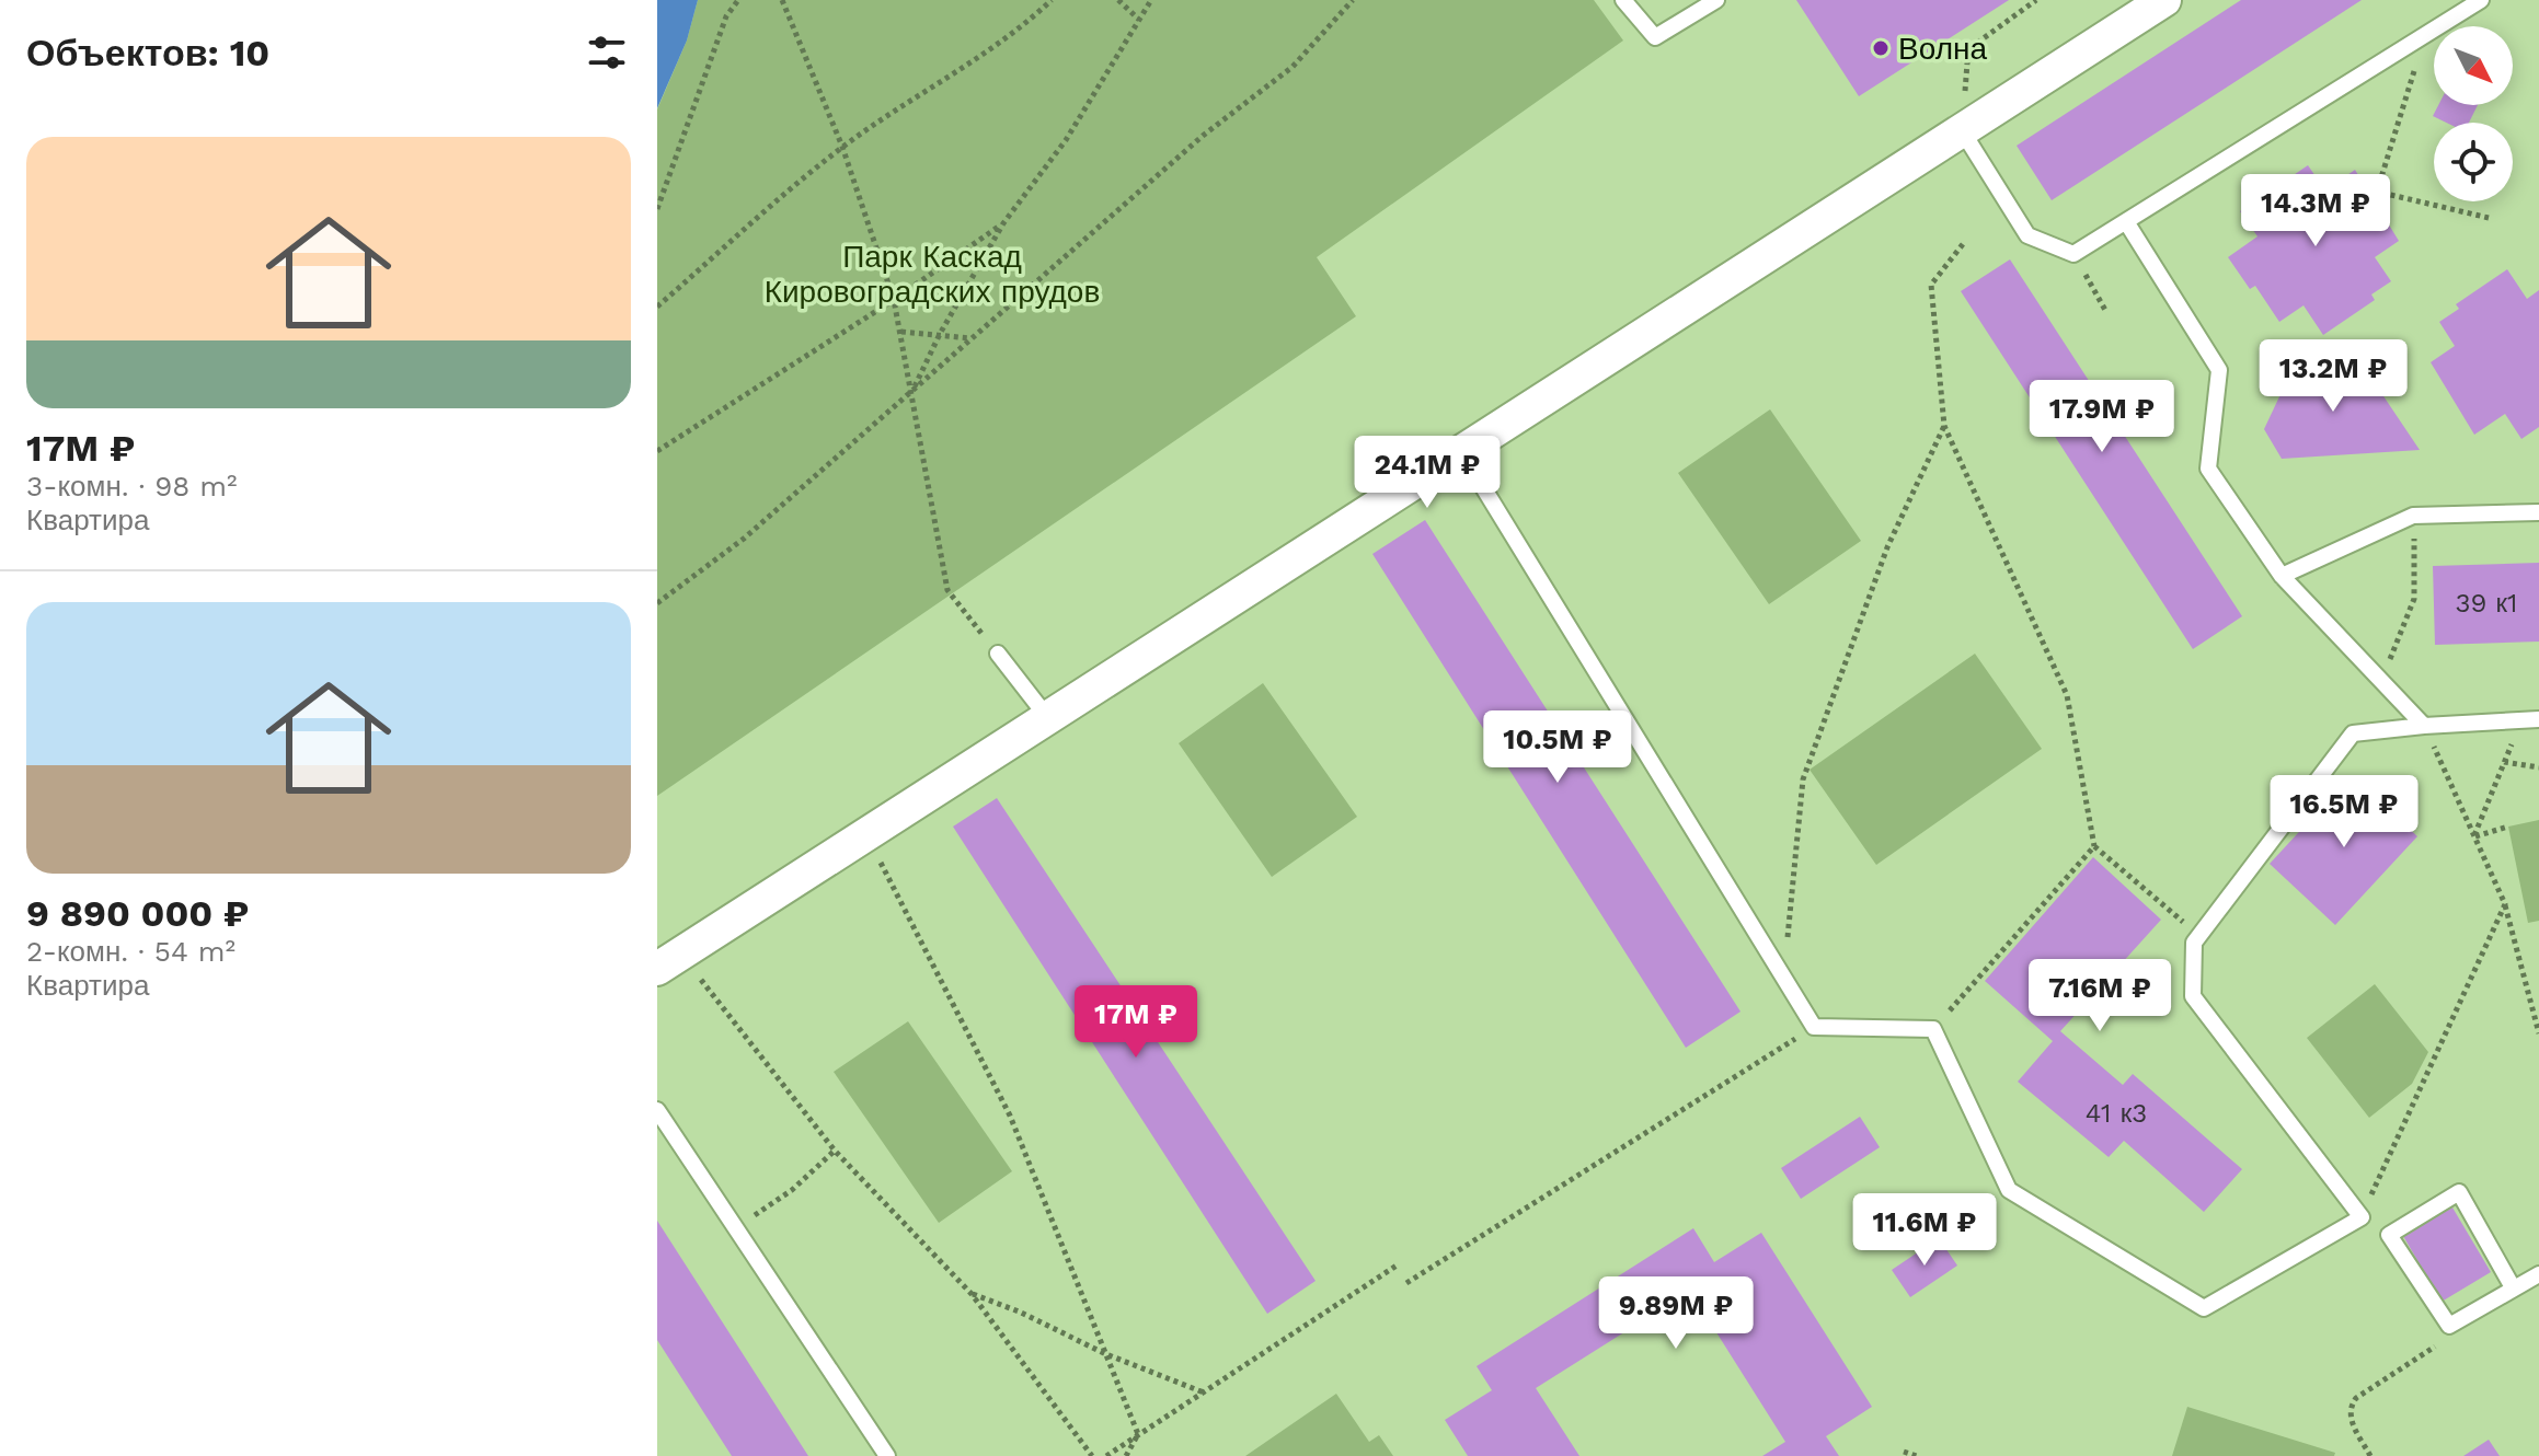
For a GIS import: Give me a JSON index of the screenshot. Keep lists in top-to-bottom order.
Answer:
{
  "parks": ["Парк Каскад Кировоградских прудов"],
  "places": ["Волна"],
  "house_numbers": ["39 к1", "41 к3"],
  "north": "bottom right",
  "page": {
    "heading": "Объектов: 10",
    "list": [
      {
        "name": "17M ₽",
        "note": "3-комн. · 98 m² · Квартира"
      },
      {
        "name": "9 890 000 ₽",
        "note": "2-комн. · 54 m² · Квартира"
      }
    ],
    "price": [
      "14.3M ₽",
      "13.2M ₽",
      "17.9M ₽",
      "24.1M ₽",
      "10.5M ₽",
      "16.5M ₽",
      "7.16M ₽",
      "17M ₽",
      "11.6M ₽",
      "9.89M ₽"
    ]
  }
}
